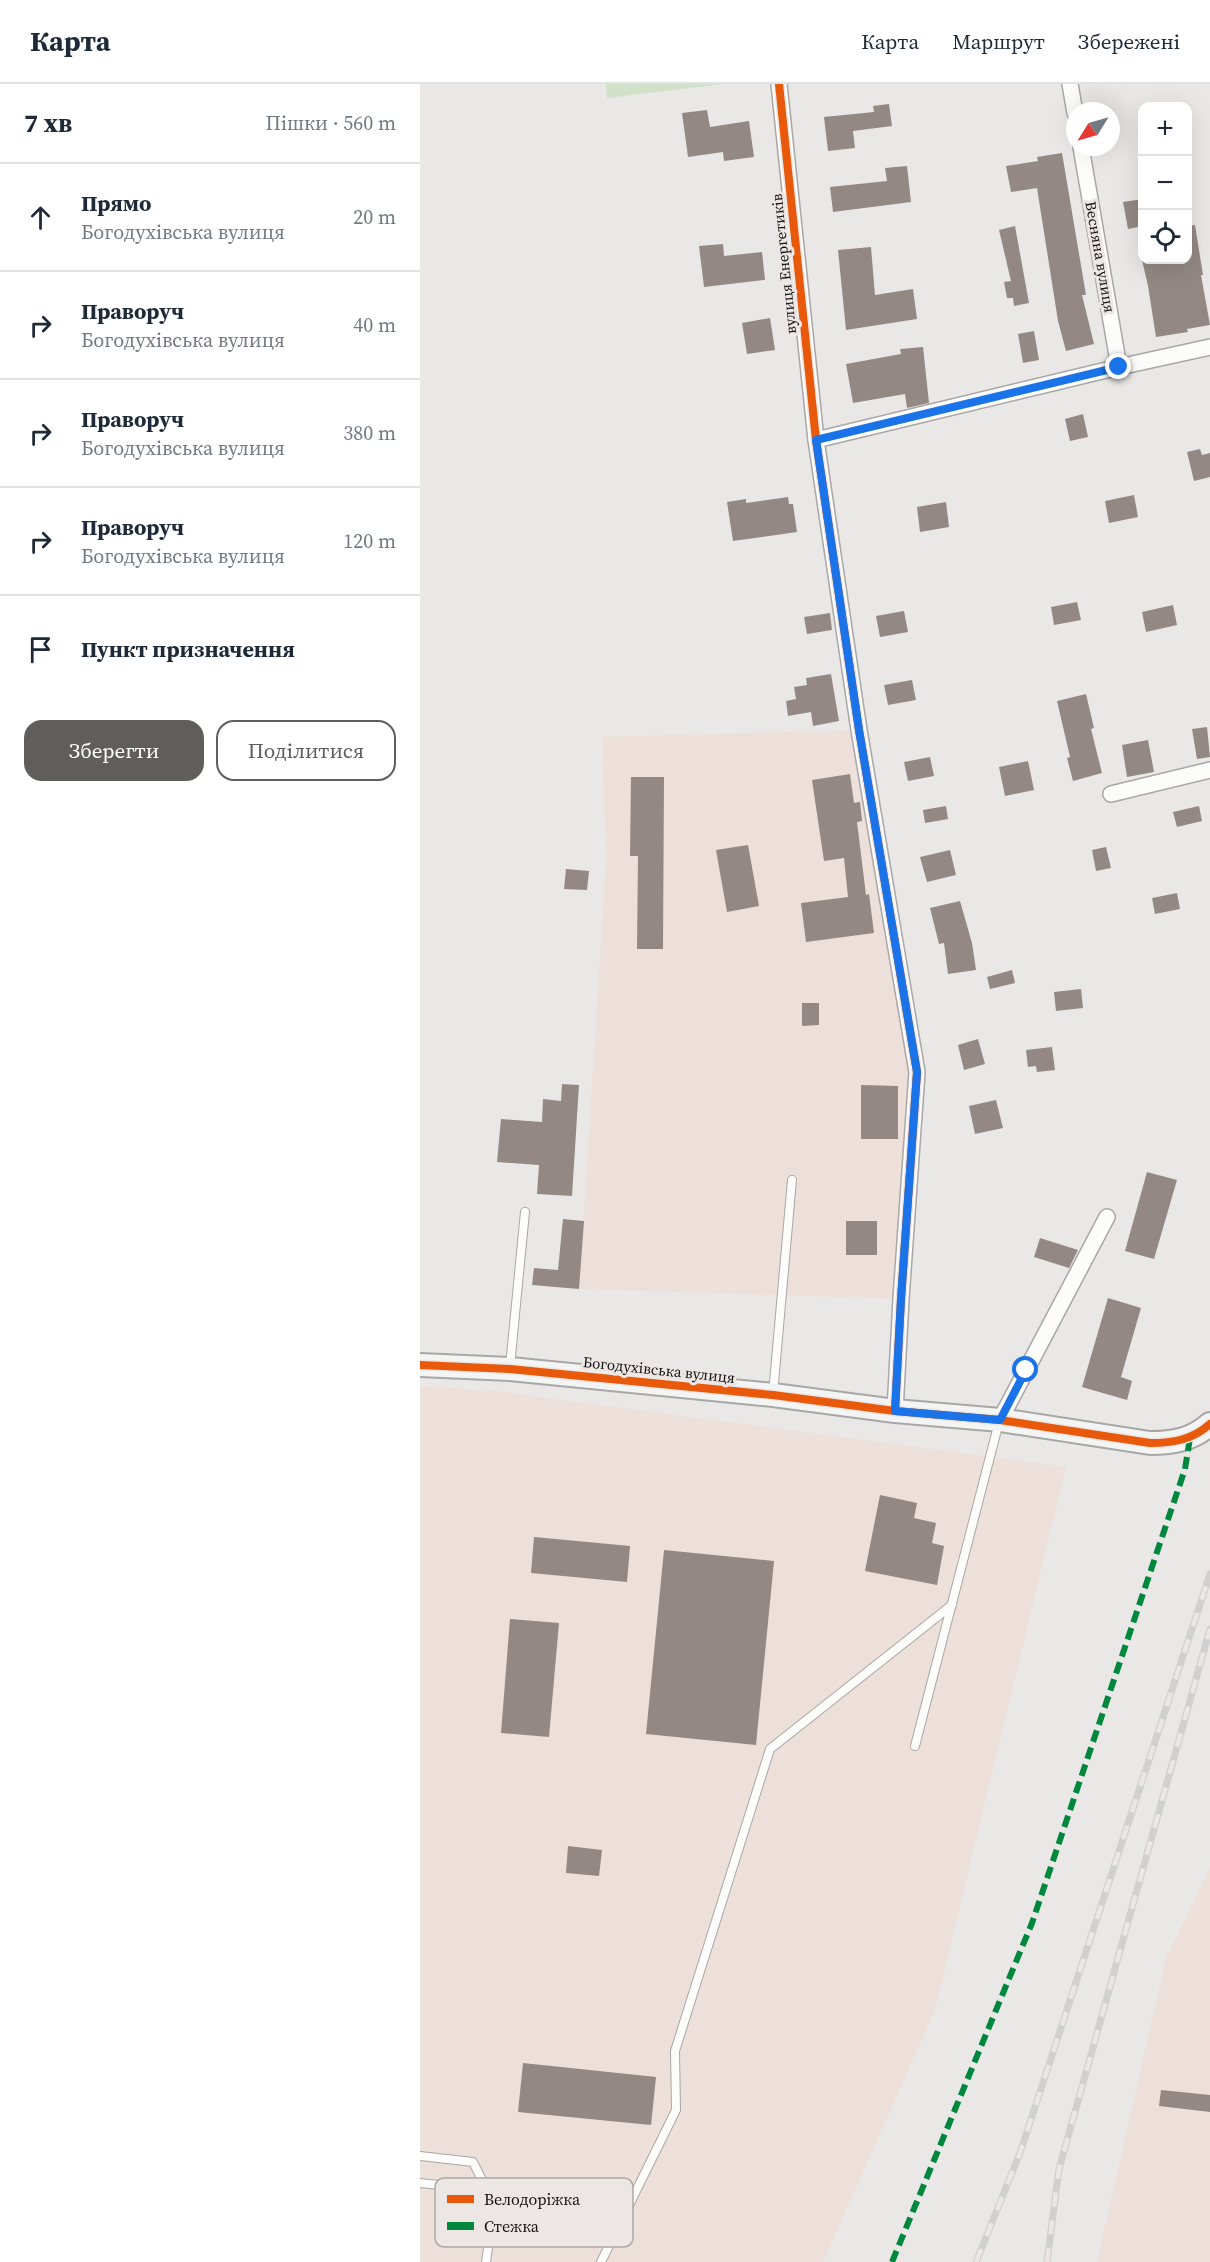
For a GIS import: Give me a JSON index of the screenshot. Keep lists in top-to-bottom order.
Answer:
{
  "streets": {
    "street": ["Весняна вулиця", "вулиця Енергетиків", "Богодухівська вулиця"]
  },
  "legend": ["Велодоріжка", "Стежка"],
  "north": "bottom left",
  "page": {
    "header": "Карта",
    "nav": ["Карта", "Маршрут", "Збережені"],
    "heading": ["7 хв", "Пішки · 560 m"],
    "map_buttons": ["+", "−"],
    "list": [
      ["Прямо", "Богодухівська вулиця", "20 m"],
      ["Праворуч", "Богодухівська вулиця", "40 m"],
      ["Праворуч", "Богодухівська вулиця", "380 m"],
      ["Праворуч", "Богодухівська вулиця", "120 m"],
      "Пункт призначення"
    ],
    "buttons": ["Зберегти", "Поділитися"]
  }
}
